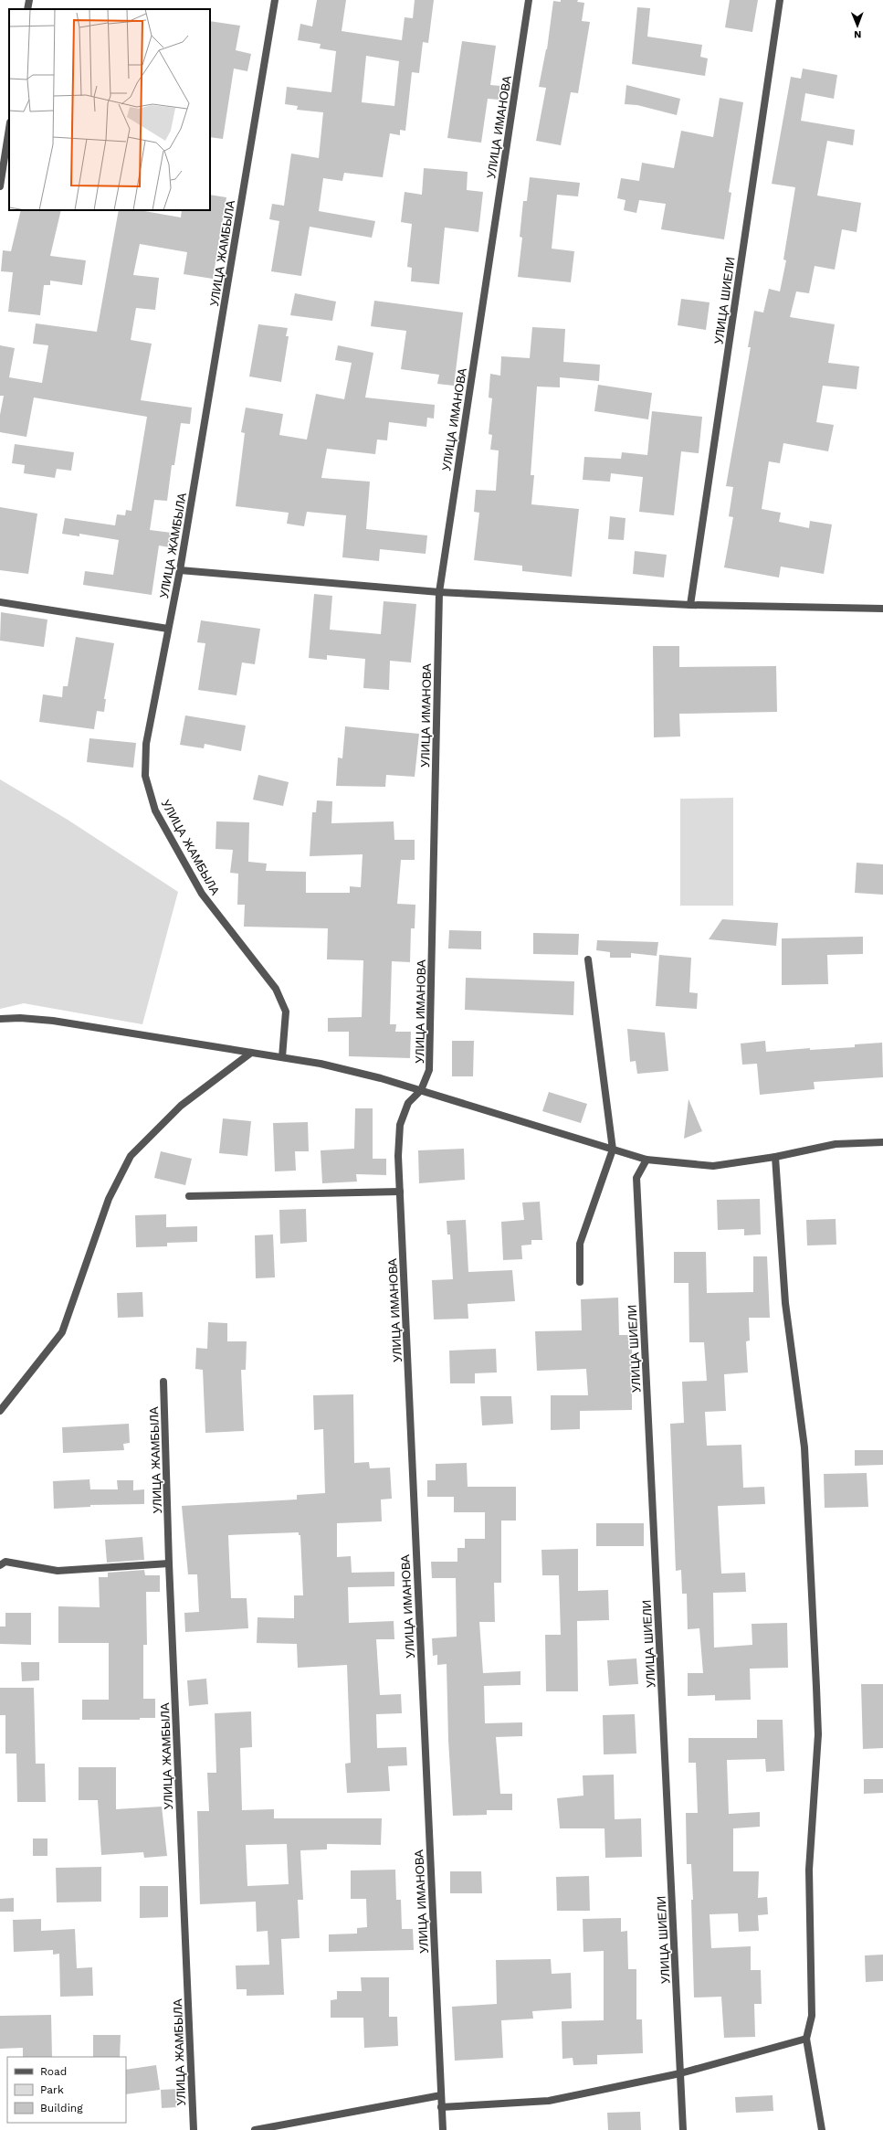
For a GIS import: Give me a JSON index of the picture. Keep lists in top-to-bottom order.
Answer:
{
  "streets": {
    "street": ["УЛИЦА ИМАНОВА", "УЛИЦА ЖАМБЫЛА", "УЛИЦА ШИЕЛИ"]
  },
  "legend": ["Road", "Park", "Building"],
  "north": "bottom"
}
